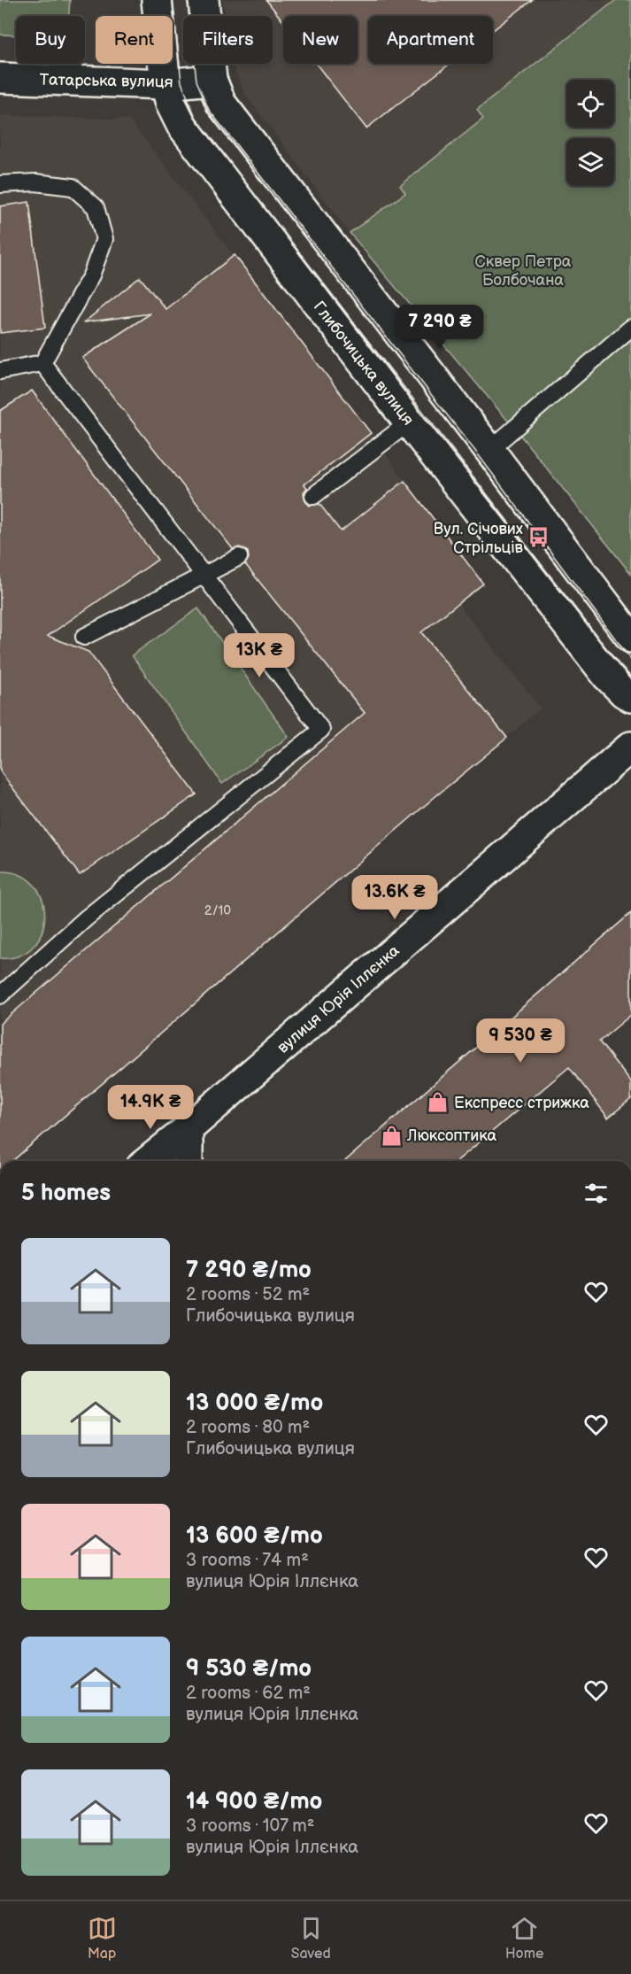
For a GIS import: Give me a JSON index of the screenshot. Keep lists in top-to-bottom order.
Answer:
{
  "streets": {
    "main road": ["Татарська вулиця", "Глибочицька вулиця", "вулиця Юрія Іллєнка"]
  },
  "crossings": [
    ["Татарська вулиця", "Глибочицька вулиця"]
  ],
  "parks": ["Сквер Петра Болбочана"],
  "places": {
    "bus stop": ["Вул. Січових Стрільців"],
    "shop": ["Експресс стрижка", "Люксоптика"]
  },
  "house_numbers": ["2/10"],
  "page": {
    "chip": [
      "Buy",
      "Rent",
      "Filters",
      "New",
      "Apartment"
    ],
    "price": [
      "7 290 ₴",
      "13K ₴",
      "13.6K ₴",
      "9 530 ₴",
      "14.9K ₴"
    ],
    "heading": "5 homes",
    "list": [
      {
        "name": "7 290 ₴/mo",
        "note": "2 rooms · 52 m² · Глибочицька вулиця"
      },
      {
        "name": "13 000 ₴/mo",
        "note": "2 rooms · 80 m² · Глибочицька вулиця"
      },
      {
        "name": "13 600 ₴/mo",
        "note": "3 rooms · 74 m² · вулиця Юрія Іллєнка"
      },
      {
        "name": "9 530 ₴/mo",
        "note": "2 rooms · 62 m² · вулиця Юрія Іллєнка"
      },
      {
        "name": "14 900 ₴/mo",
        "note": "3 rooms · 107 m² · вулиця Юрія Іллєнка"
      }
    ],
    "tabs": ["Map", "Saved", "Home"]
  }
}
